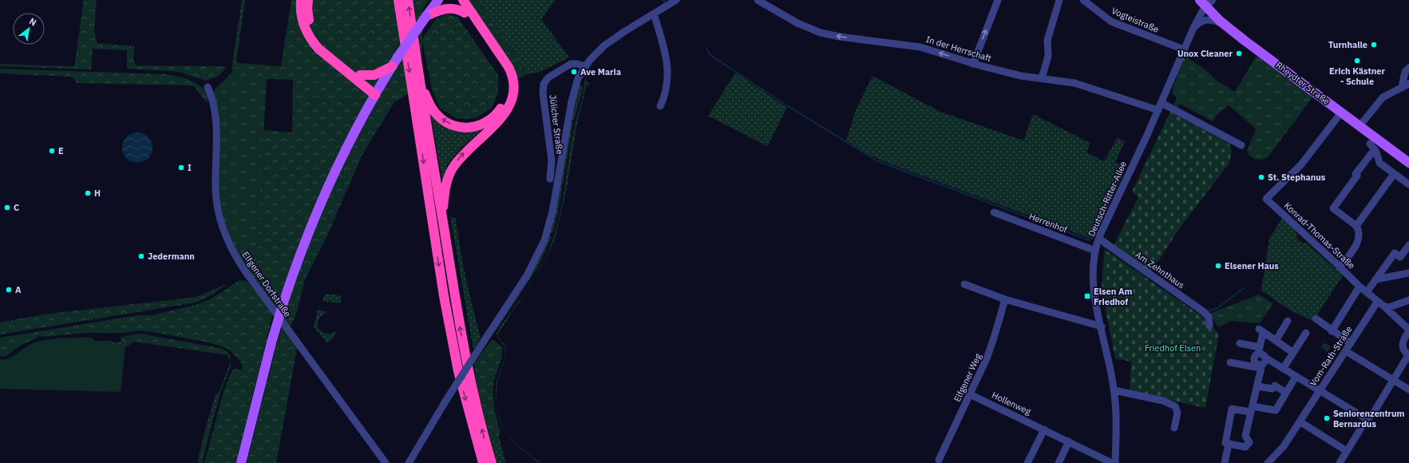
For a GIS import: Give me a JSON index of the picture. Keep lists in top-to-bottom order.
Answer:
{
  "streets": {
    "main road": ["Rheydter Straße"],
    "street": [
      "Vogteistraße",
      "In der Herrschaft",
      "Jülicher Straße",
      "Deutsch-Ritter-Allee",
      "Herrenhof",
      "Konrad-Thomas-Straße",
      "Am Zehnthaus",
      "Elfgener Dorfstraße",
      "Vom-Rath-Straße",
      "Elfgener Weg",
      "Hollenweg"
    ]
  },
  "crossings": [
    ["Vogteistraße", "Deutsch-Ritter-Allee"],
    ["In der Herrschaft", "Deutsch-Ritter-Allee"],
    ["Rheydter Straße", "Deutsch-Ritter-Allee"],
    ["Rheydter Straße", "Konrad-Thomas-Straße"],
    ["Deutsch-Ritter-Allee", "Herrenhof"],
    ["Deutsch-Ritter-Allee", "Am Zehnthaus"],
    ["Konrad-Thomas-Straße", "Vom-Rath-Straße"],
    ["Elfgener Weg", "Hollenweg"]
  ],
  "one_way": ["In der Herrschaft"],
  "parks": ["Friedhof Elsen"],
  "places": {
    "other": [
      "Turnhalle",
      "Unox Cleaner",
      "Erich Kästner - Schule",
      "Ave Maria",
      "E",
      "I",
      "St. Stephanus",
      "H",
      "C",
      "Jedermann",
      "Elsener Haus",
      "A",
      "Seniorenzentrum Bernardus"
    ],
    "transit": ["Elsen Am Friedhof"]
  },
  "north": "top right"
}
